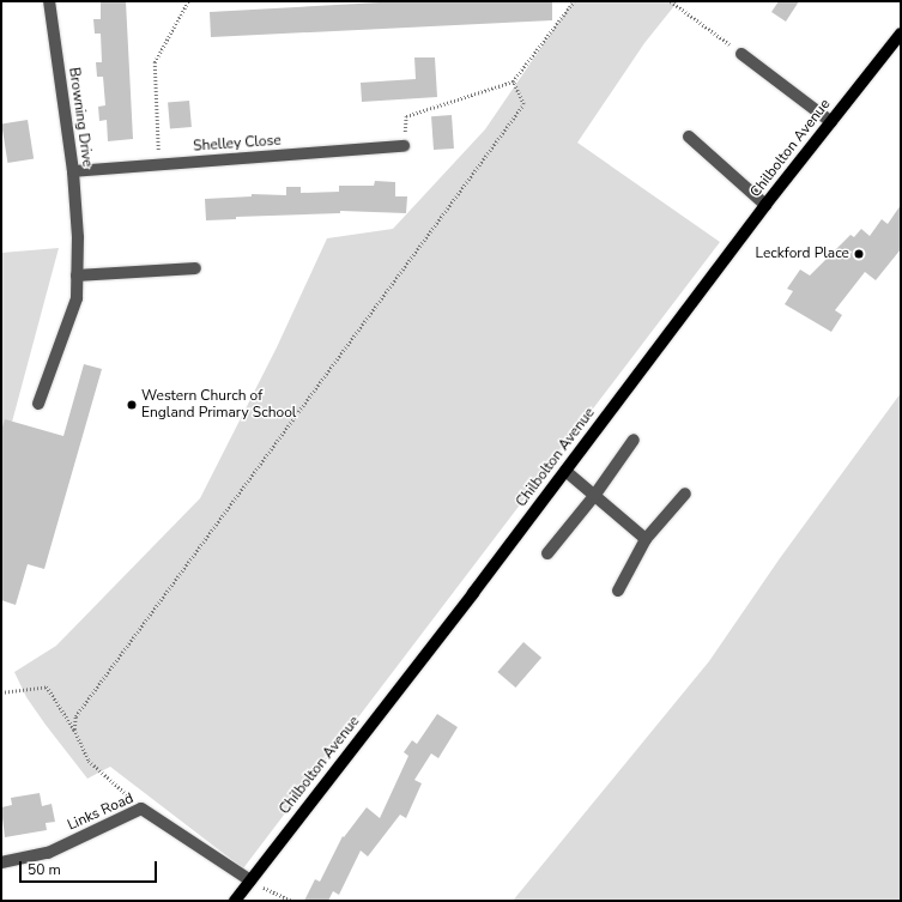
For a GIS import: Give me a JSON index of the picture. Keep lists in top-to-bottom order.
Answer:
{
  "streets": {
    "main road": ["Chilbolton Avenue"],
    "street": ["Browning Drive", "Shelley Close", "Links Road"]
  },
  "crossings": [
    ["Browning Drive", "Shelley Close"],
    ["Chilbolton Avenue", "Links Road"]
  ],
  "places": ["Leckford Place", "Western Church of England Primary School"],
  "scale_bar": "50 m"
}
